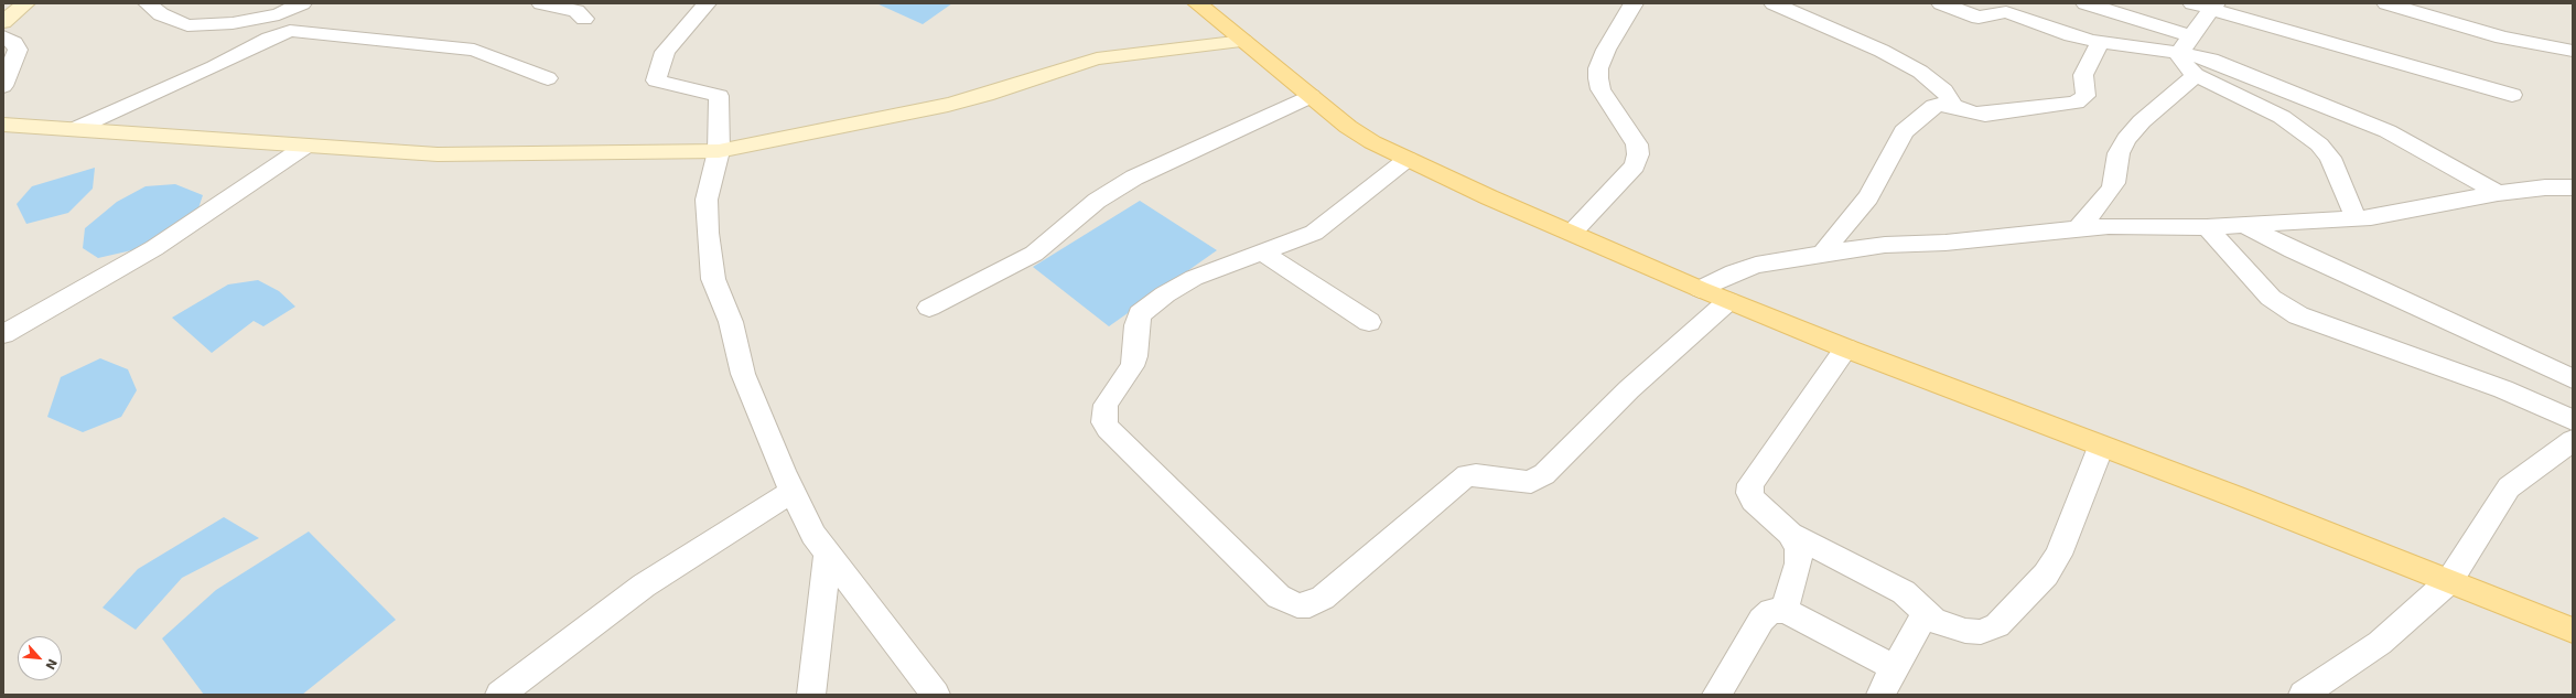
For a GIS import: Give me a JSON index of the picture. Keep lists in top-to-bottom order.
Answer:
{
  "north": "bottom right"
}
